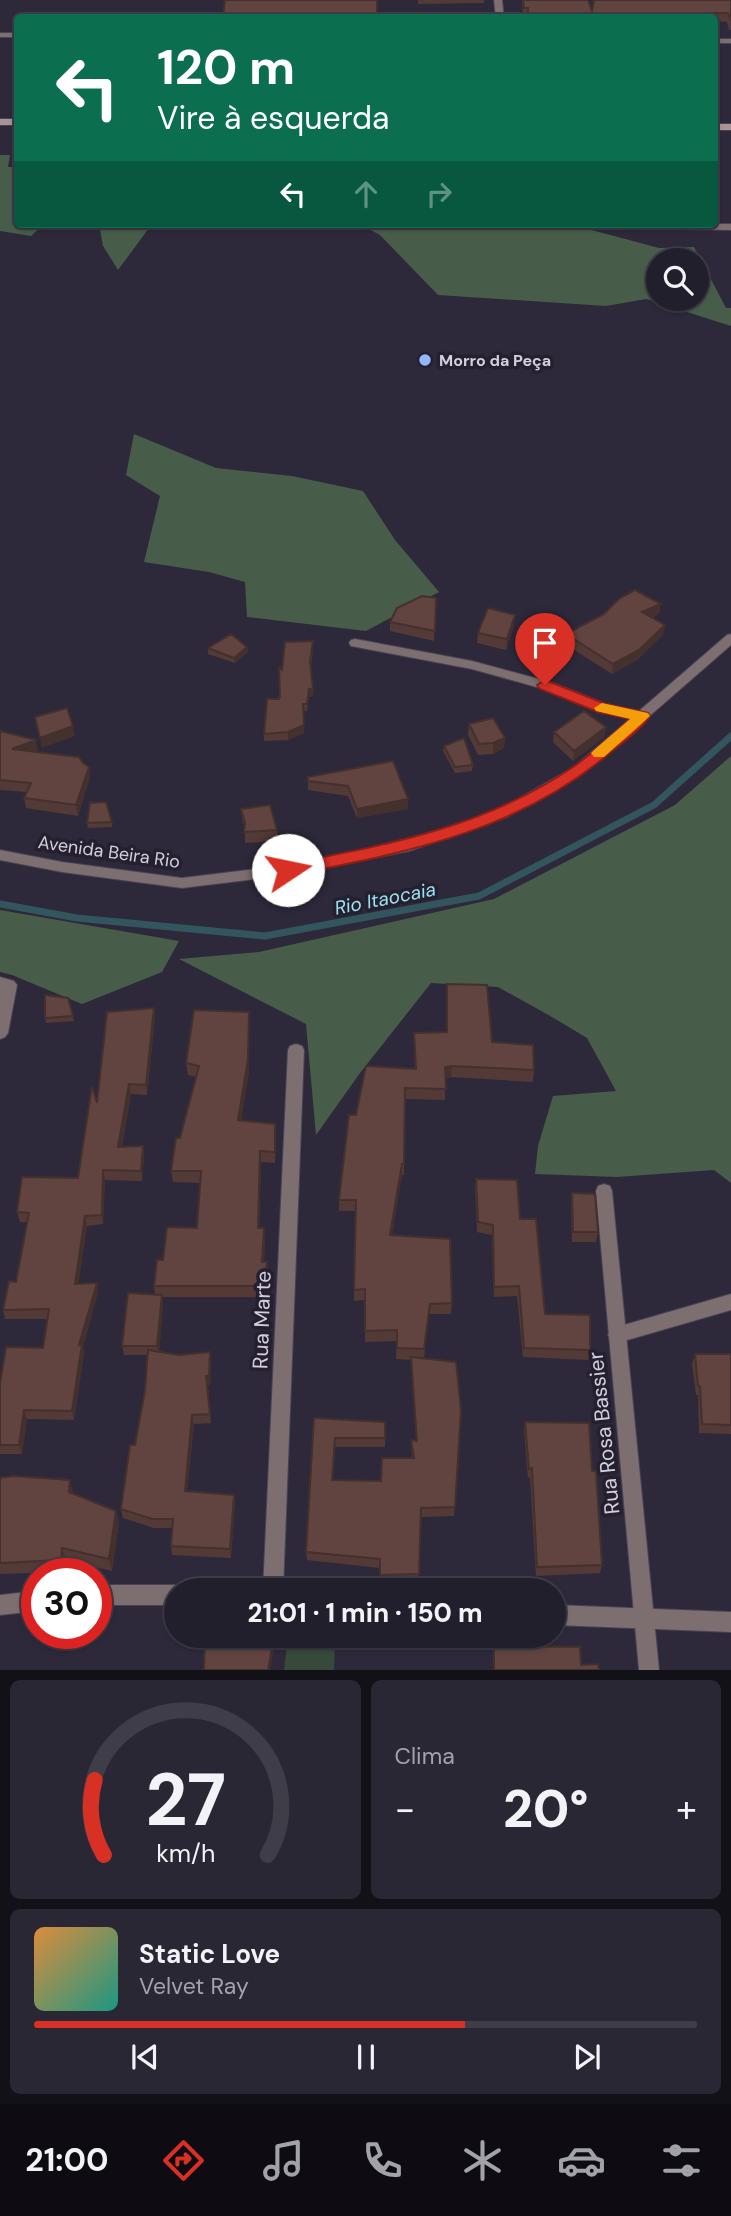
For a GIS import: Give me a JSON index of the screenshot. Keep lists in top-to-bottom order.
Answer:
{
  "streets": {
    "street": ["Avenida Beira Rio", "Rua Marte", "Rua Rosa Bassier"]
  },
  "water": ["Rio Itaocaia"],
  "places": ["Morro da Peça"],
  "page": {
    "turn": ["120 m", "Vire à esquerda"],
    "limit": "30",
    "trip": "21:01 · 1 min · 150 m",
    "tile": "Clima",
    "heat": ["−", "20°", "+"],
    "song": ["Static Love", "Velvet Ray"],
    "tabs": "21:00",
    "gauge": ["27", "km/h"]
  }
}
